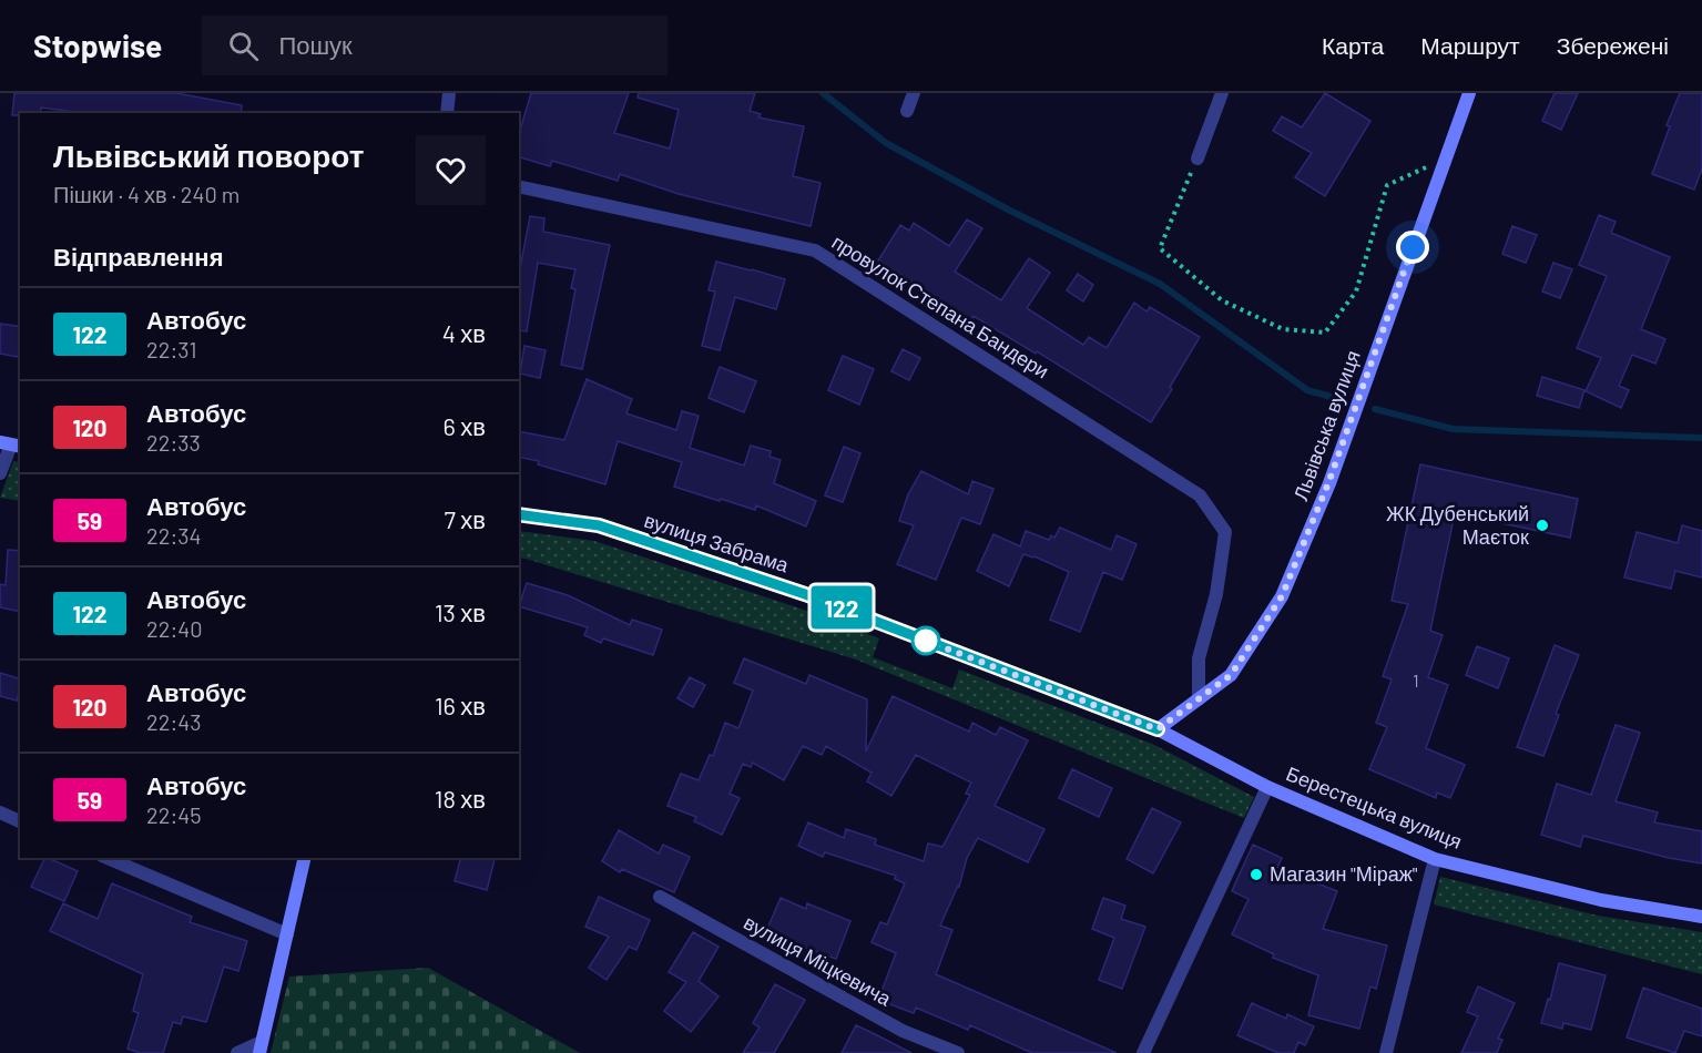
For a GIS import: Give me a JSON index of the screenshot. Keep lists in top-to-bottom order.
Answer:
{
  "streets": {
    "main road": ["Львівська вулиця", "вулиця Забрама", "Берестецька вулиця"],
    "street": ["провулок Степана Бандери", "вулиця Міцкевича"]
  },
  "crossings": [
    ["провулок Степана Бандери", "Львівська вулиця"],
    ["Львівська вулиця", "вулиця Забрама"],
    ["Львівська вулиця", "Берестецька вулиця"],
    ["вулиця Забрама", "Берестецька вулиця"]
  ],
  "places": ["ЖК Дубенський Маєток", "Магазин \"Міраж\""],
  "lines": ["bus line 122"],
  "house_numbers": ["1"],
  "page": {
    "header": "Stopwise",
    "search": "Пошук",
    "nav": ["Карта", "Маршрут", "Збережені"],
    "on_map": "122",
    "heading": [
      ["Львівський поворот", "Пішки · 4 хв · 240 m"],
      "Відправлення"
    ],
    "list": [
      {
        "mark": "122",
        "name": "Автобус",
        "note": "22:31",
        "value": "4 хв"
      },
      {
        "mark": "120",
        "name": "Автобус",
        "note": "22:33",
        "value": "6 хв"
      },
      {
        "mark": "59",
        "name": "Автобус",
        "note": "22:34",
        "value": "7 хв"
      },
      {
        "mark": "122",
        "name": "Автобус",
        "note": "22:40",
        "value": "13 хв"
      },
      {
        "mark": "120",
        "name": "Автобус",
        "note": "22:43",
        "value": "16 хв"
      },
      {
        "mark": "59",
        "name": "Автобус",
        "note": "22:45",
        "value": "18 хв"
      }
    ]
  }
}
